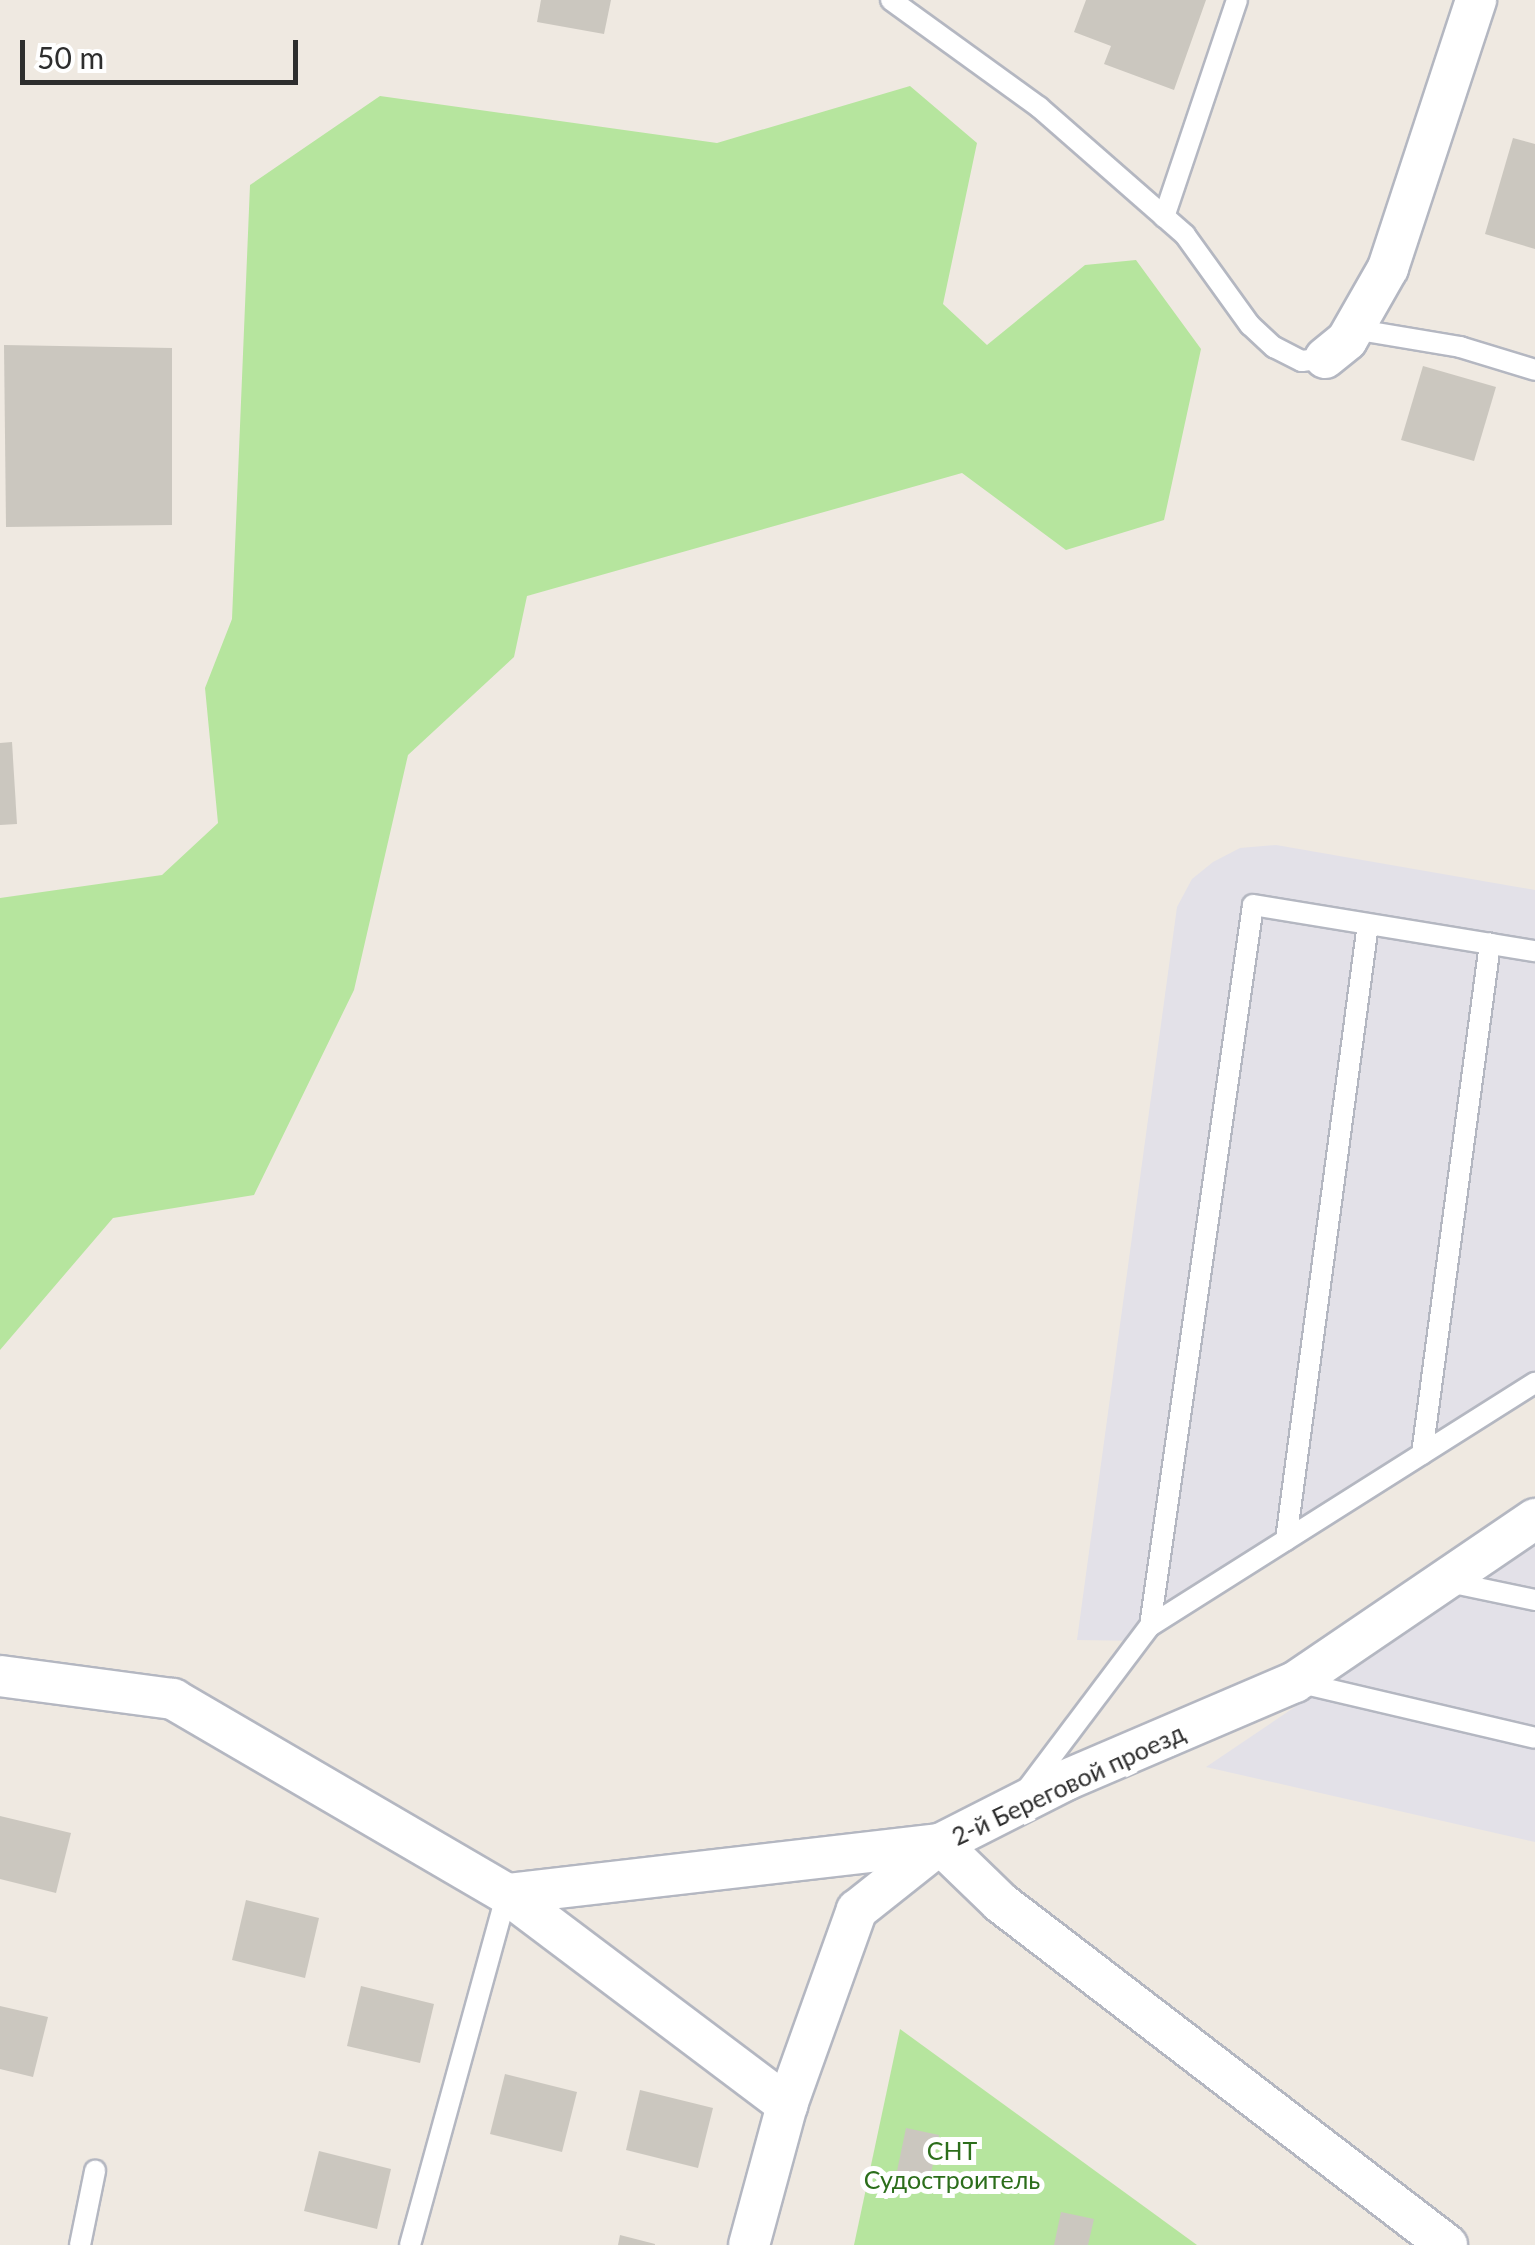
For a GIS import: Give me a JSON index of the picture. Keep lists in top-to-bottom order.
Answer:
{
  "streets": {
    "street": ["2-й Береговой проезд"]
  },
  "parks": ["СНТ Судостроитель"],
  "scale_bar": "50 m"
}
